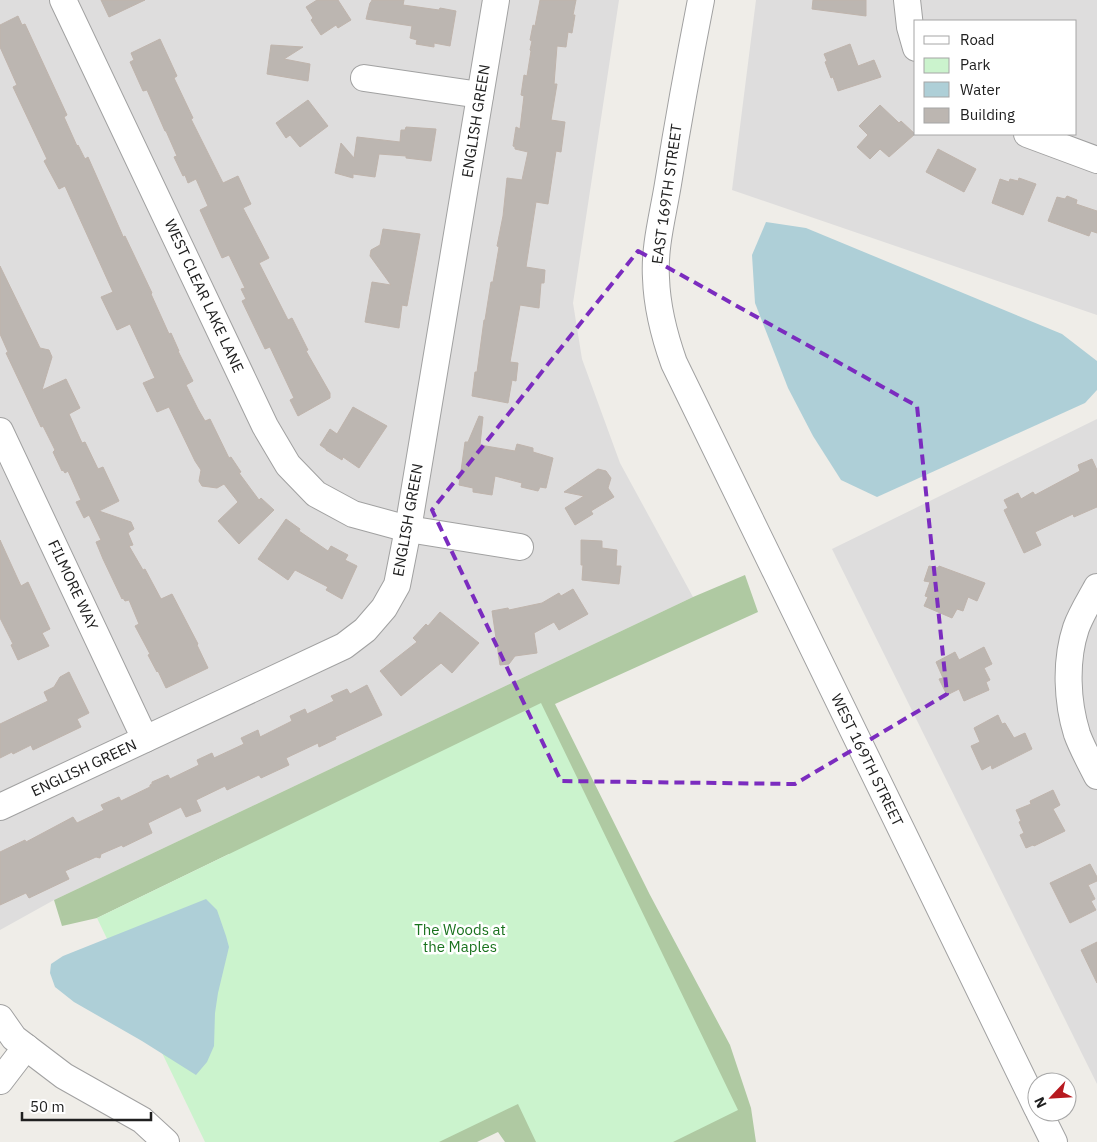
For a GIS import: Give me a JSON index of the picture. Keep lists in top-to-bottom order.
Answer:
{
  "streets": {
    "street": [
      "ENGLISH GREEN",
      "EAST 169TH STREET",
      "WEST CLEAR LAKE LANE",
      "FILMORE WAY",
      "WEST 169TH STREET"
    ]
  },
  "crossings": [
    ["ENGLISH GREEN", "WEST CLEAR LAKE LANE"],
    ["ENGLISH GREEN", "FILMORE WAY"],
    ["EAST 169TH STREET", "WEST 169TH STREET"]
  ],
  "parks": ["The Woods at the Maples"],
  "legend": [
    "Road",
    "Park",
    "Water",
    "Building"
  ],
  "scale_bar": "50 m",
  "north": "bottom left"
}
